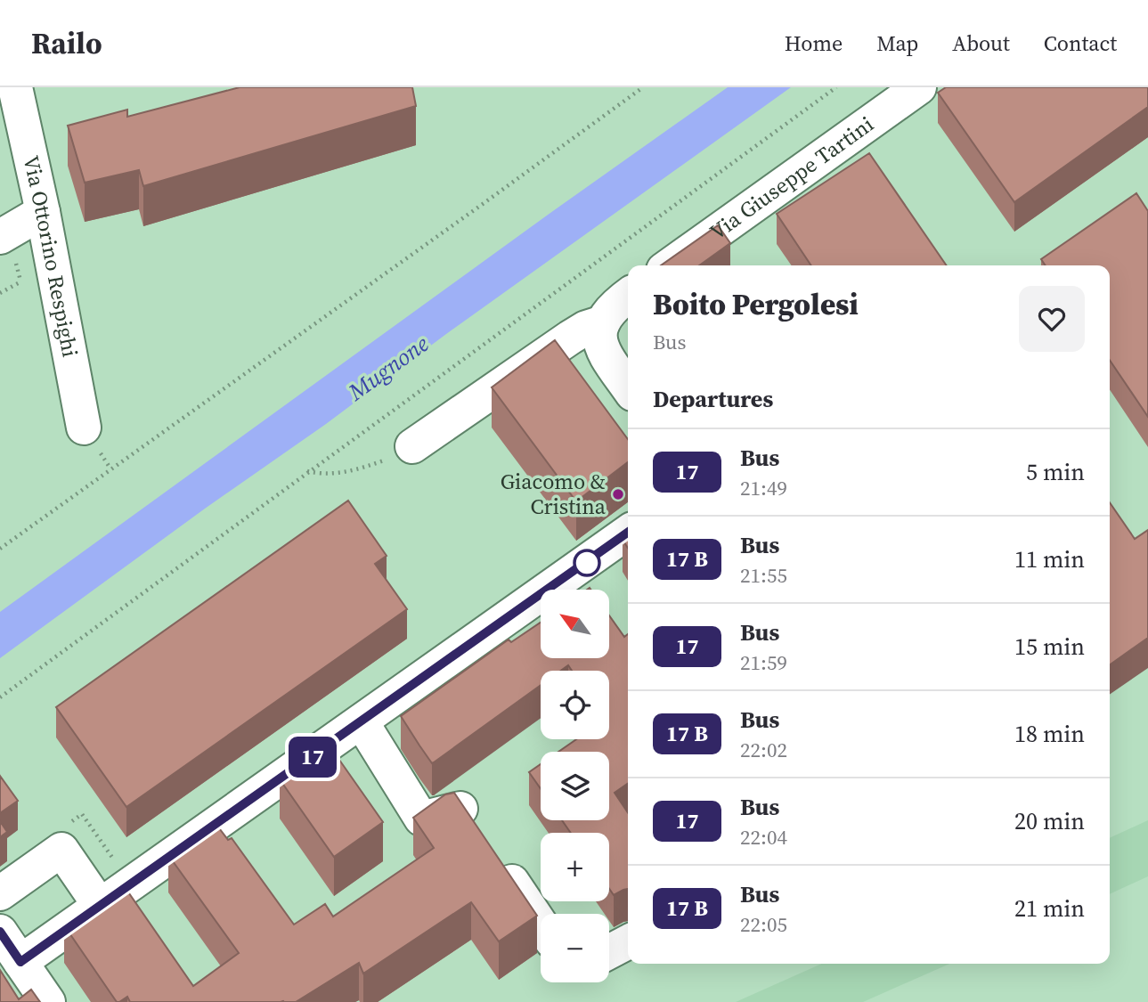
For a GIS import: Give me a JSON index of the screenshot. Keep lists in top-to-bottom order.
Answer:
{
  "streets": {
    "street": ["Via Giuseppe Tartini", "Via Ottorino Respighi"]
  },
  "water": ["Mugnone"],
  "places": ["Giacomo & Cristina"],
  "lines": ["bus line 17"],
  "north": "top left",
  "page": {
    "header": "Railo",
    "nav": [
      "Home",
      "Map",
      "About",
      "Contact"
    ],
    "on_map": "17",
    "heading": [
      ["Boito Pergolesi", "Bus"],
      "Departures"
    ],
    "list": [
      {
        "mark": "17",
        "name": "Bus",
        "note": "21:49",
        "value": "5 min"
      },
      {
        "mark": "17 B",
        "name": "Bus",
        "note": "21:55",
        "value": "11 min"
      },
      {
        "mark": "17",
        "name": "Bus",
        "note": "21:59",
        "value": "15 min"
      },
      {
        "mark": "17 B",
        "name": "Bus",
        "note": "22:02",
        "value": "18 min"
      },
      {
        "mark": "17",
        "name": "Bus",
        "note": "22:04",
        "value": "20 min"
      },
      {
        "mark": "17 B",
        "name": "Bus",
        "note": "22:05",
        "value": "21 min"
      }
    ],
    "map_buttons": ["+", "−"]
  }
}
